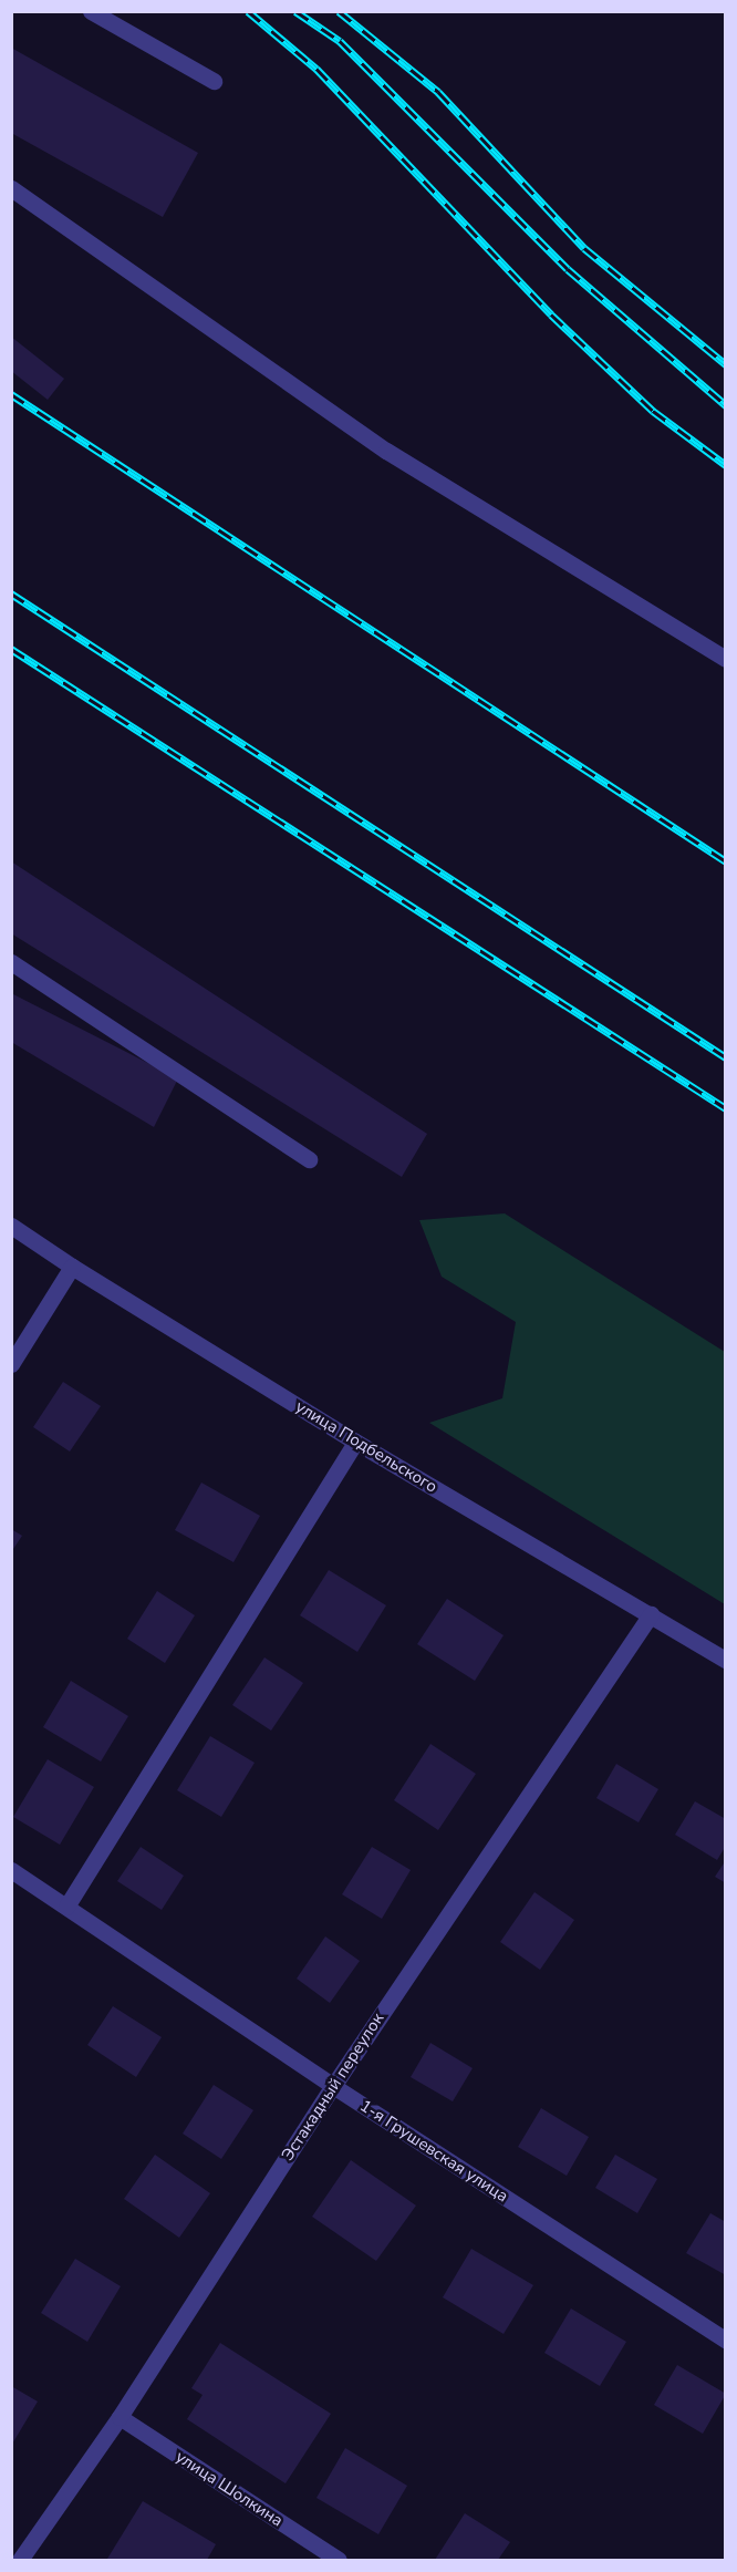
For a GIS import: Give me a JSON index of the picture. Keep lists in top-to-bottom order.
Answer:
{
  "streets": {
    "street": [
      "улица Подбельского",
      "Эстакадный переулок",
      "1-я Грушевская улица",
      "улица Шолкина"
    ]
  },
  "crossings": [
    ["улица Подбельского", "Эстакадный переулок"],
    ["Эстакадный переулок", "1-я Грушевская улица"],
    ["Эстакадный переулок", "улица Шолкина"]
  ]
}
